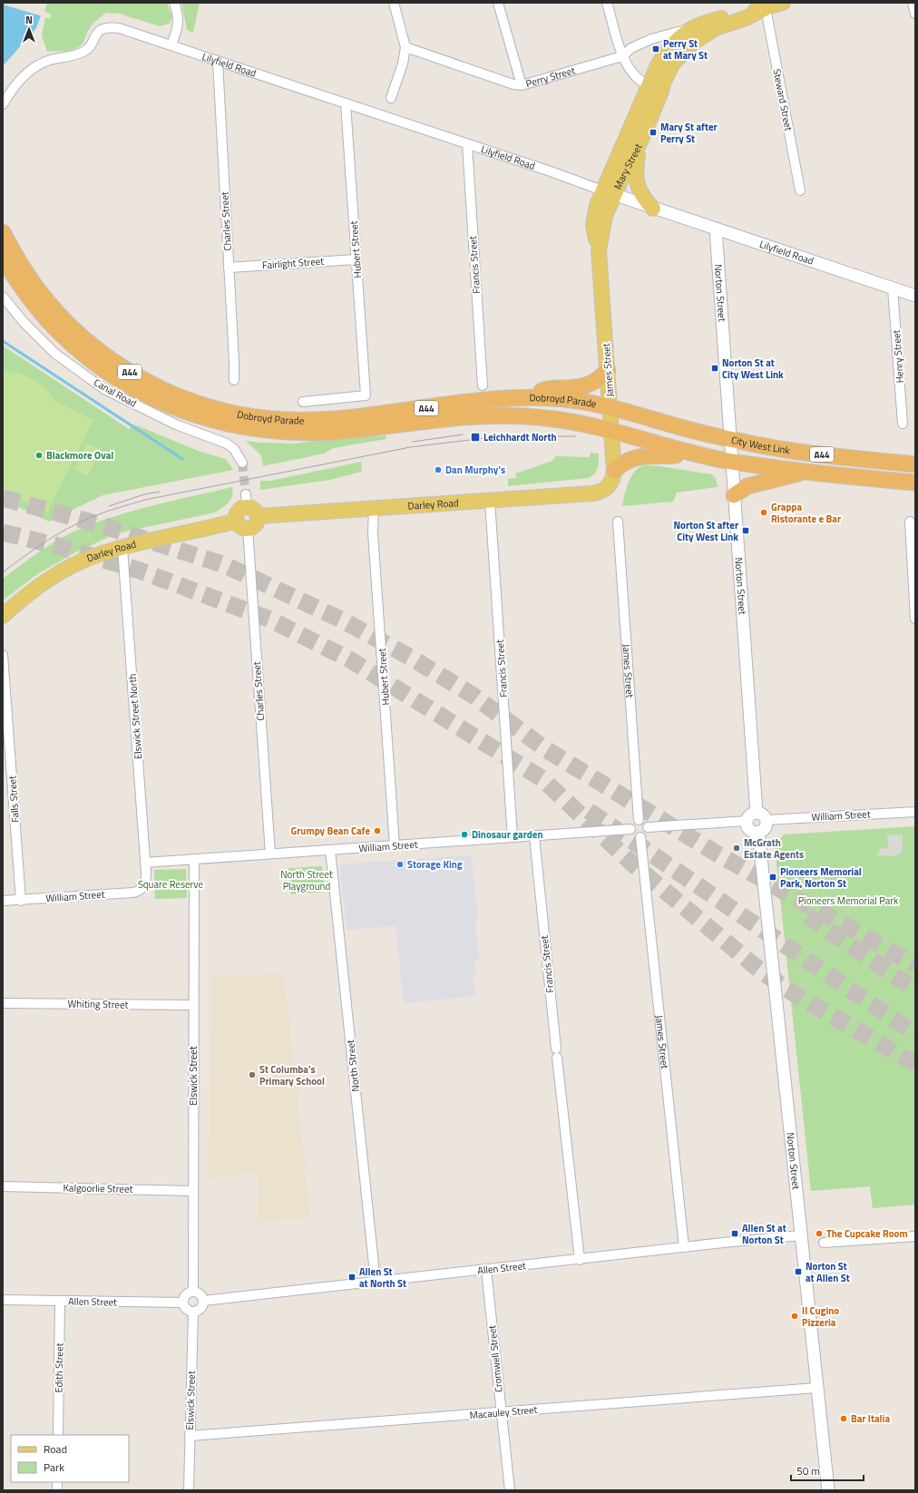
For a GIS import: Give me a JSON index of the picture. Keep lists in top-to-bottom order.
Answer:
{
  "streets": {
    "highway": ["A44", "Dobroyd Parade", "City West Link"],
    "main road": [
      "Perry Street",
      "Mary Street",
      "James Street",
      "Darley Road"
    ],
    "street": [
      "Lilyfield Road",
      "Steward Street",
      "Charles Street",
      "Hubert Street",
      "Fairlight Street",
      "Francis Street",
      "Norton Street",
      "Henry Street",
      "Canal Road",
      "Elswick Street North",
      "Falls Street",
      "William Street",
      "Whiting Street",
      "North Street",
      "Elswick Street",
      "Kalgoorlie Street",
      "Allen Street",
      "Cromwell Street",
      "Edith Street",
      "Macauley Street"
    ]
  },
  "crossings": [
    ["Lilyfield Road", "Mary Street"],
    ["Lilyfield Road", "Charles Street"],
    ["Lilyfield Road", "Hubert Street"],
    ["Lilyfield Road", "Francis Street"],
    ["Lilyfield Road", "Norton Street"],
    ["Lilyfield Road", "Henry Street"],
    ["Lilyfield Road", "James Street"],
    ["Perry Street", "Steward Street"],
    ["Perry Street", "Mary Street"],
    ["Mary Street", "James Street"],
    ["Charles Street", "Fairlight Street"],
    ["Charles Street", "Darley Road"],
    ["Charles Street", "William Street"],
    ["Hubert Street", "Fairlight Street"],
    ["Hubert Street", "Darley Road"],
    ["Hubert Street", "William Street"],
    ["Francis Street", "Darley Road"],
    ["Francis Street", "William Street"],
    ["Francis Street", "Allen Street"],
    ["Norton Street", "City West Link"],
    ["Norton Street", "William Street"],
    ["Norton Street", "Allen Street"],
    ["Norton Street", "Macauley Street"],
    ["James Street", "Dobroyd Parade"],
    ["James Street", "City West Link"],
    ["James Street", "Darley Road"],
    ["James Street", "William Street"],
    ["James Street", "Allen Street"],
    ["Dobroyd Parade", "City West Link"],
    ["Darley Road", "Elswick Street North"],
    ["Elswick Street North", "William Street"],
    ["Falls Street", "William Street"],
    ["William Street", "North Street"],
    ["William Street", "Elswick Street"],
    ["Whiting Street", "Elswick Street"],
    ["North Street", "Allen Street"],
    ["Elswick Street", "Kalgoorlie Street"],
    ["Elswick Street", "Allen Street"],
    ["Elswick Street", "Macauley Street"],
    ["Allen Street", "Cromwell Street"],
    ["Allen Street", "Edith Street"],
    ["Cromwell Street", "Macauley Street"]
  ],
  "parks": ["North Street Playground", "Square Reserve", "Pioneers Memorial Park"],
  "places": {
    "transit": [
      "Perry St at Mary St",
      "Mary St after Perry St",
      "Norton St at City West Link",
      "Leichhardt North",
      "Norton St after City West Link",
      "Pioneers Memorial Park, Norton St",
      "Allen St at Norton St",
      "Norton St at Allen St",
      "Allen St at North St"
    ],
    "other": [
      "Blackmore Oval",
      "Dan Murphy's",
      "Grappa Ristorante e Bar",
      "Grumpy Bean Cafe",
      "Dinosaur garden",
      "McGrath Estate Agents",
      "Storage King",
      "St Columba's Primary School",
      "The Cupcake Room",
      "Il Cugino Pizzeria",
      "Bar Italia"
    ]
  },
  "legend": ["Road", "Park"],
  "scale_bar": "50 m",
  "north": "top"
}
